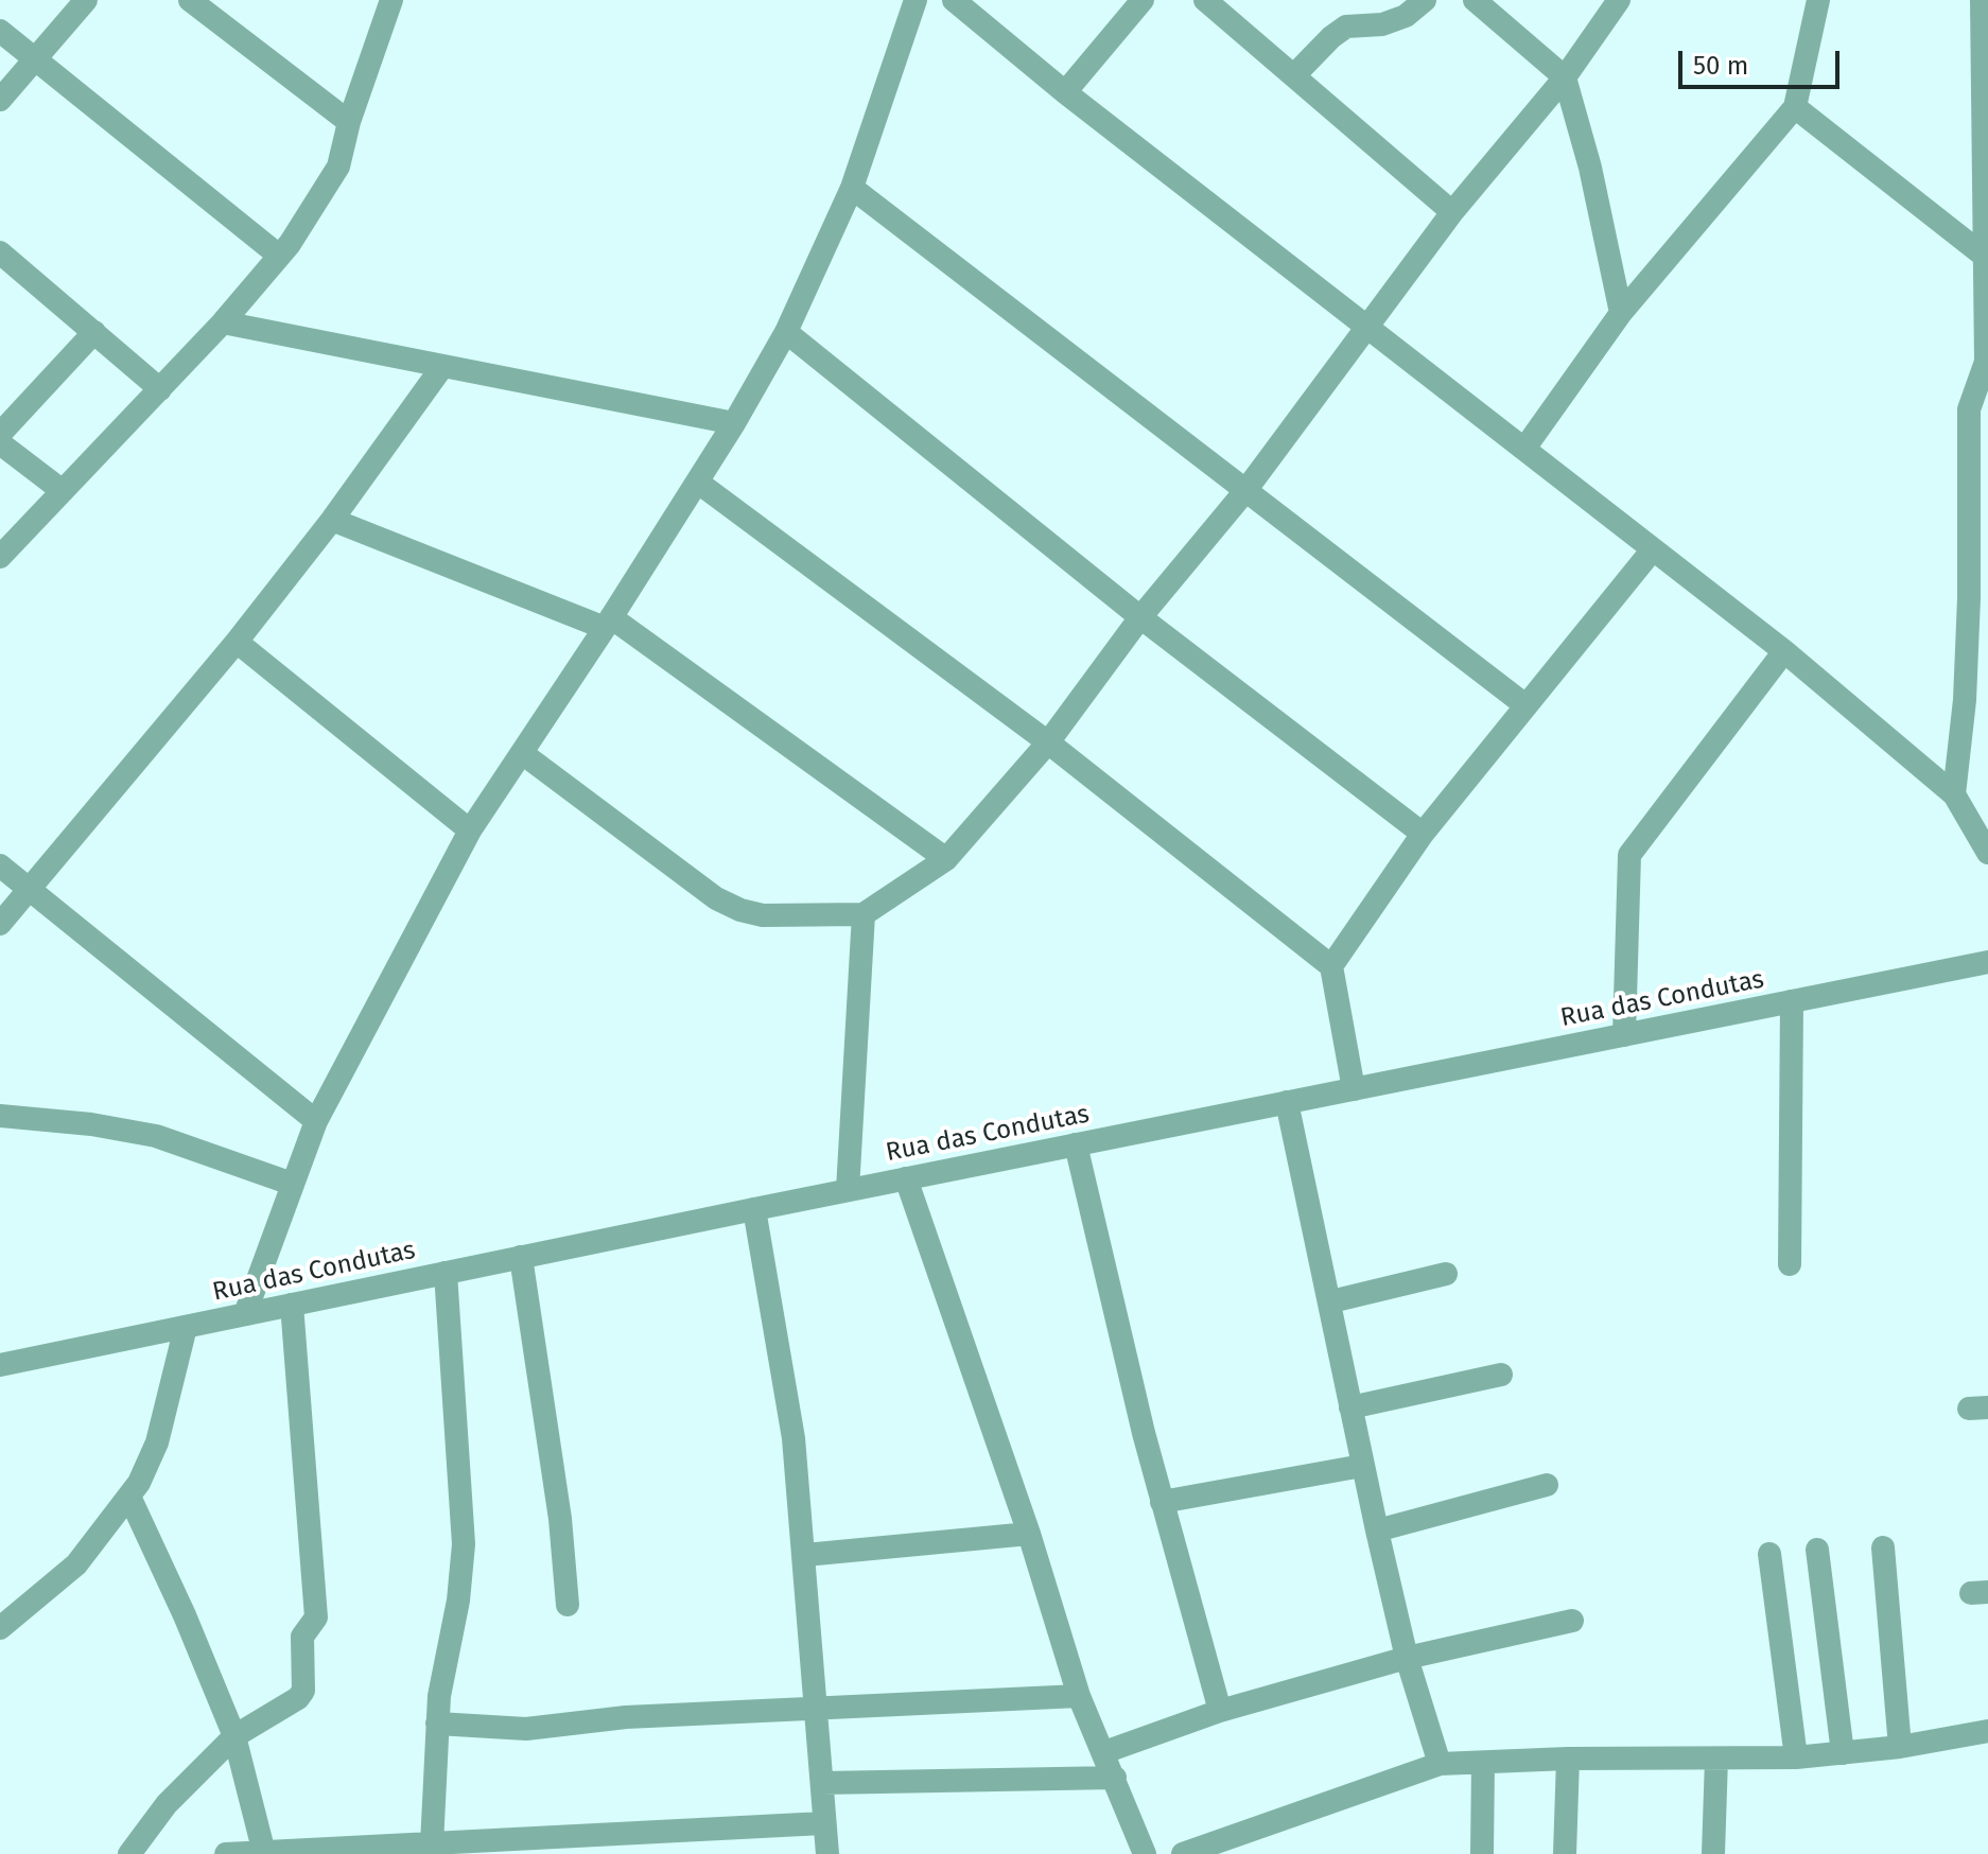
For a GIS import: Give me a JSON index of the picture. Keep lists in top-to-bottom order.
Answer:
{
  "streets": {
    "street": ["Rua das Condutas"]
  },
  "scale_bar": "50 m"
}
